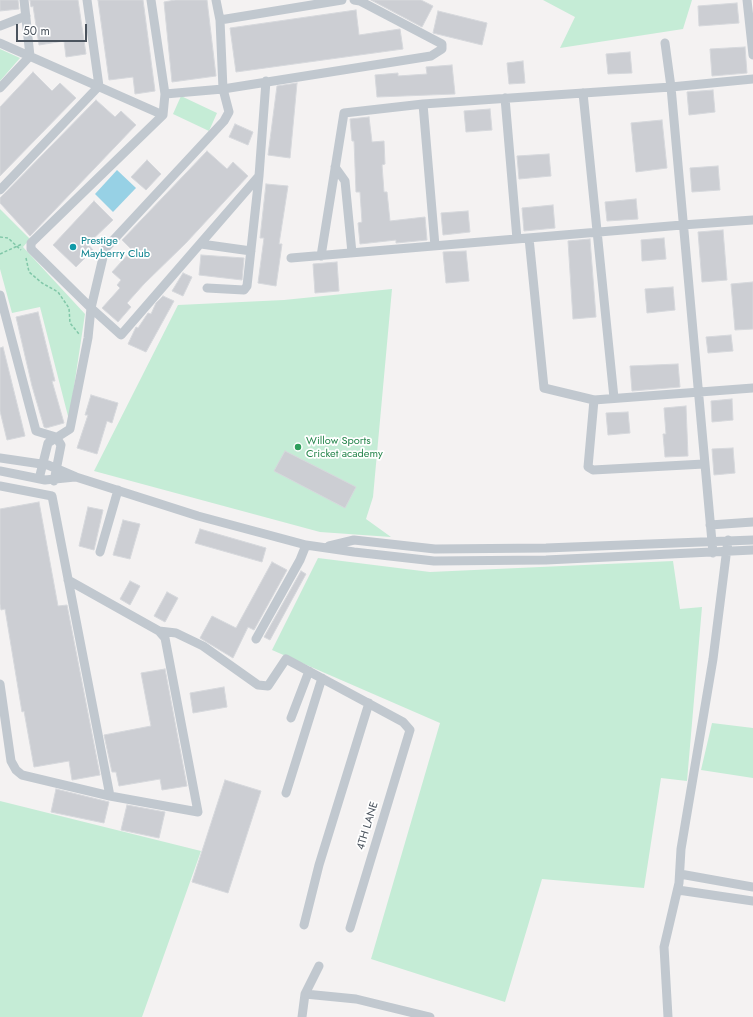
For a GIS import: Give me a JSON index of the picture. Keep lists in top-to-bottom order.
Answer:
{
  "streets": {
    "street": ["4TH LANE"]
  },
  "places": ["Prestige Mayberry Club", "Willow Sports Cricket academy"],
  "scale_bar": "50 m"
}
